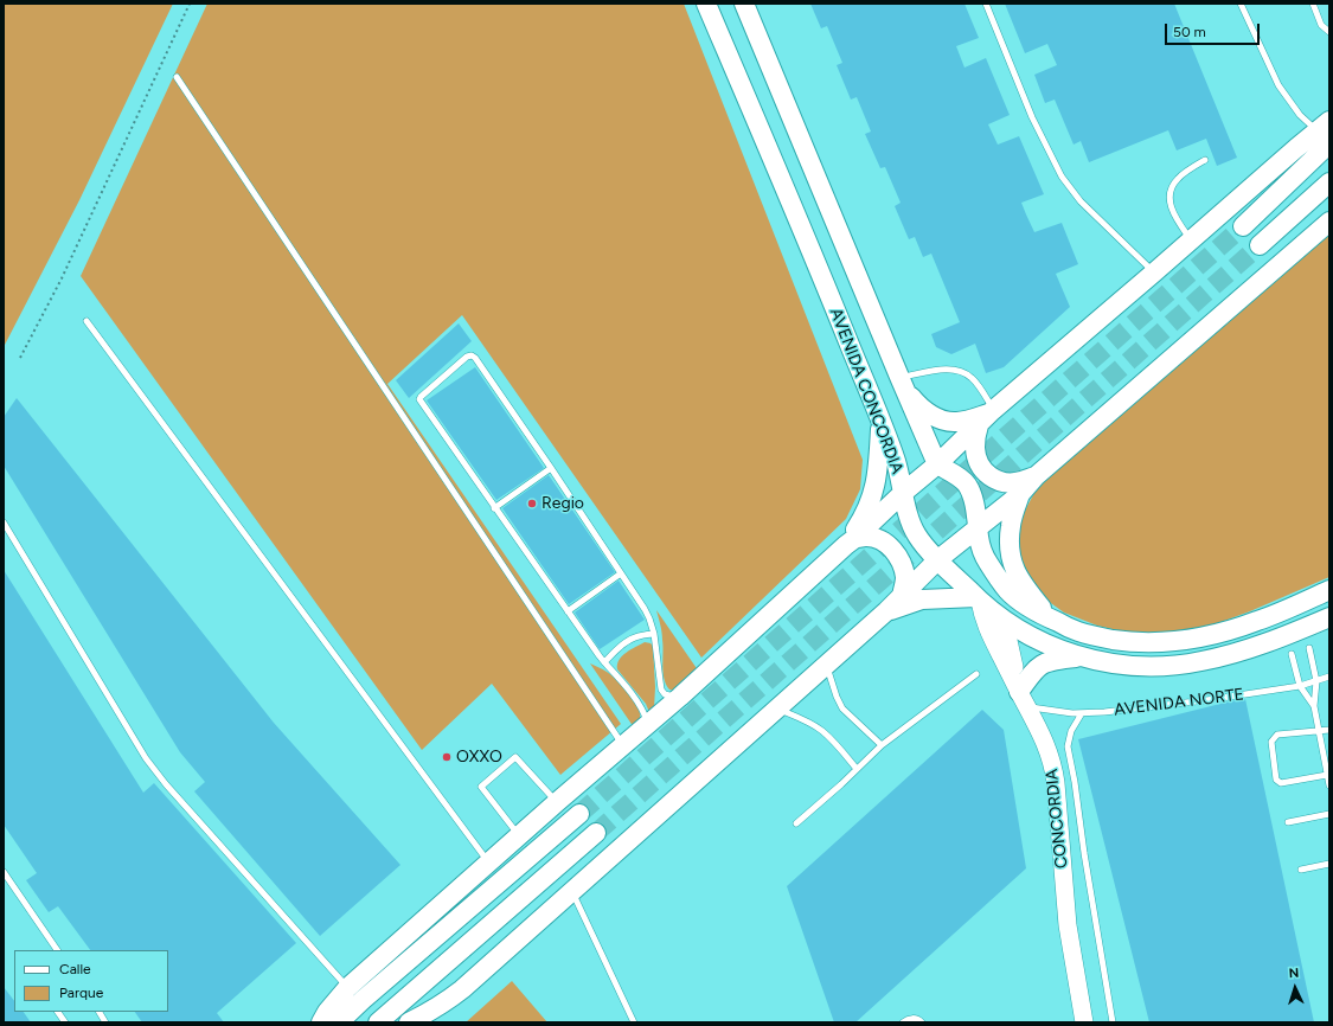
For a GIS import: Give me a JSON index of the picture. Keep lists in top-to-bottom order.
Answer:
{
  "streets": {
    "main road": ["AVENIDA CONCORDIA"],
    "street": ["CONCORDIA"],
    "lane": ["AVENIDA NORTE"]
  },
  "crossings": [
    ["AVENIDA CONCORDIA", "CONCORDIA"],
    ["AVENIDA NORTE", "CONCORDIA"]
  ],
  "places": ["Regio", "OXXO"],
  "legend": ["Calle", "Parque"],
  "scale_bar": "50 m",
  "north": "top"
}
